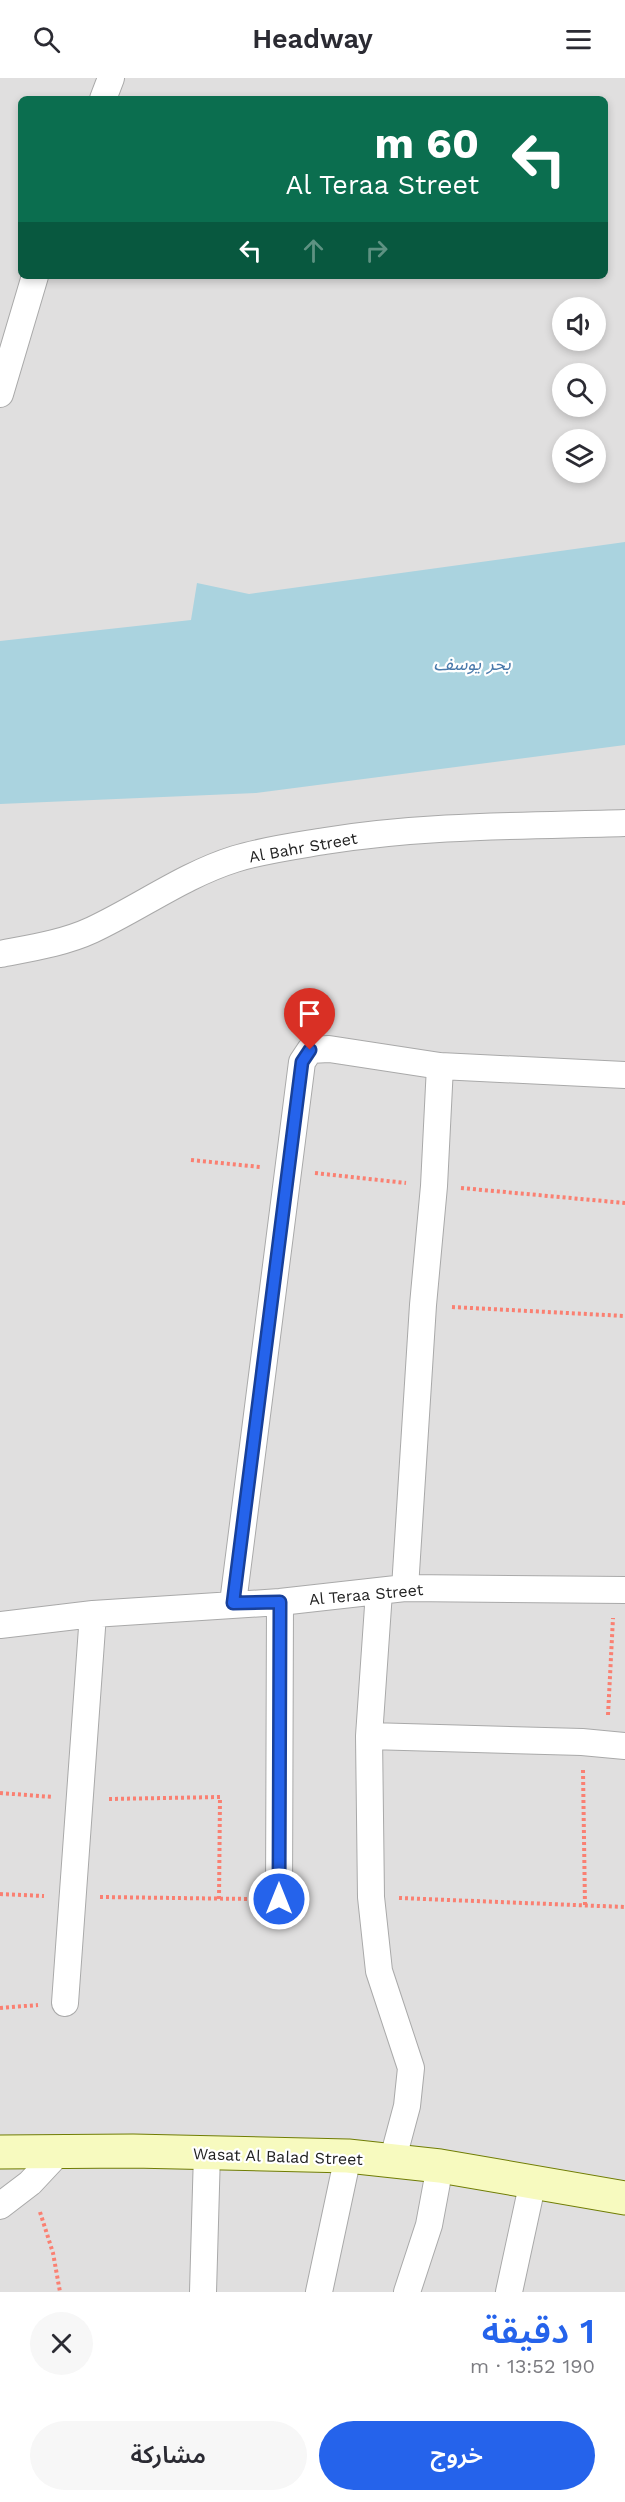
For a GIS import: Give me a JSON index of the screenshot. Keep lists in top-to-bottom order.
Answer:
{
  "streets": {
    "street": ["Al Bahr Street", "Al Teraa Street", "Wasat Al Balad Street"]
  },
  "water": ["بحر يوسف"],
  "page": {
    "header": "Headway",
    "turn": ["60 m", "Al Teraa Street"],
    "heading": ["1 دقيقة", "190 m · 13:52"],
    "buttons": ["خروج", "مشاركة"]
  }
}
